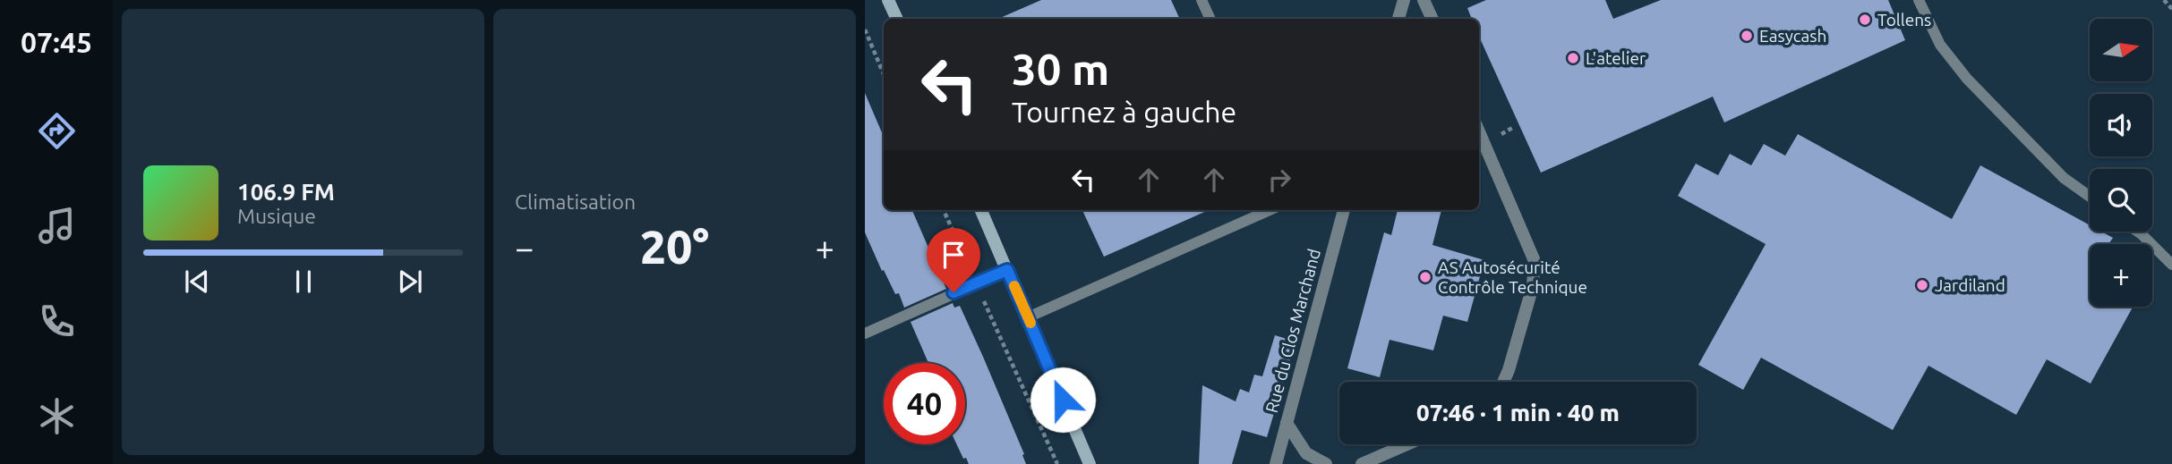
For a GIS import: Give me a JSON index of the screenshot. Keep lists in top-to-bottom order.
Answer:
{
  "streets": {
    "street": ["Rue du Clos Marchand"]
  },
  "places": [
    "Tollens",
    "Easycash",
    "L'atelier",
    "AS Autosécurité Contrôle Technique",
    "Jardiland"
  ],
  "north": "right",
  "page": {
    "tabs": "07:45",
    "tile": "Climatisation",
    "map_buttons": "+",
    "turn": ["30 m", "Tournez à gauche"],
    "song": ["106.9 FM", "Musique"],
    "heat": ["−", "20°", "+"],
    "limit": "40",
    "trip": "07:46 · 1 min · 40 m"
  }
}
